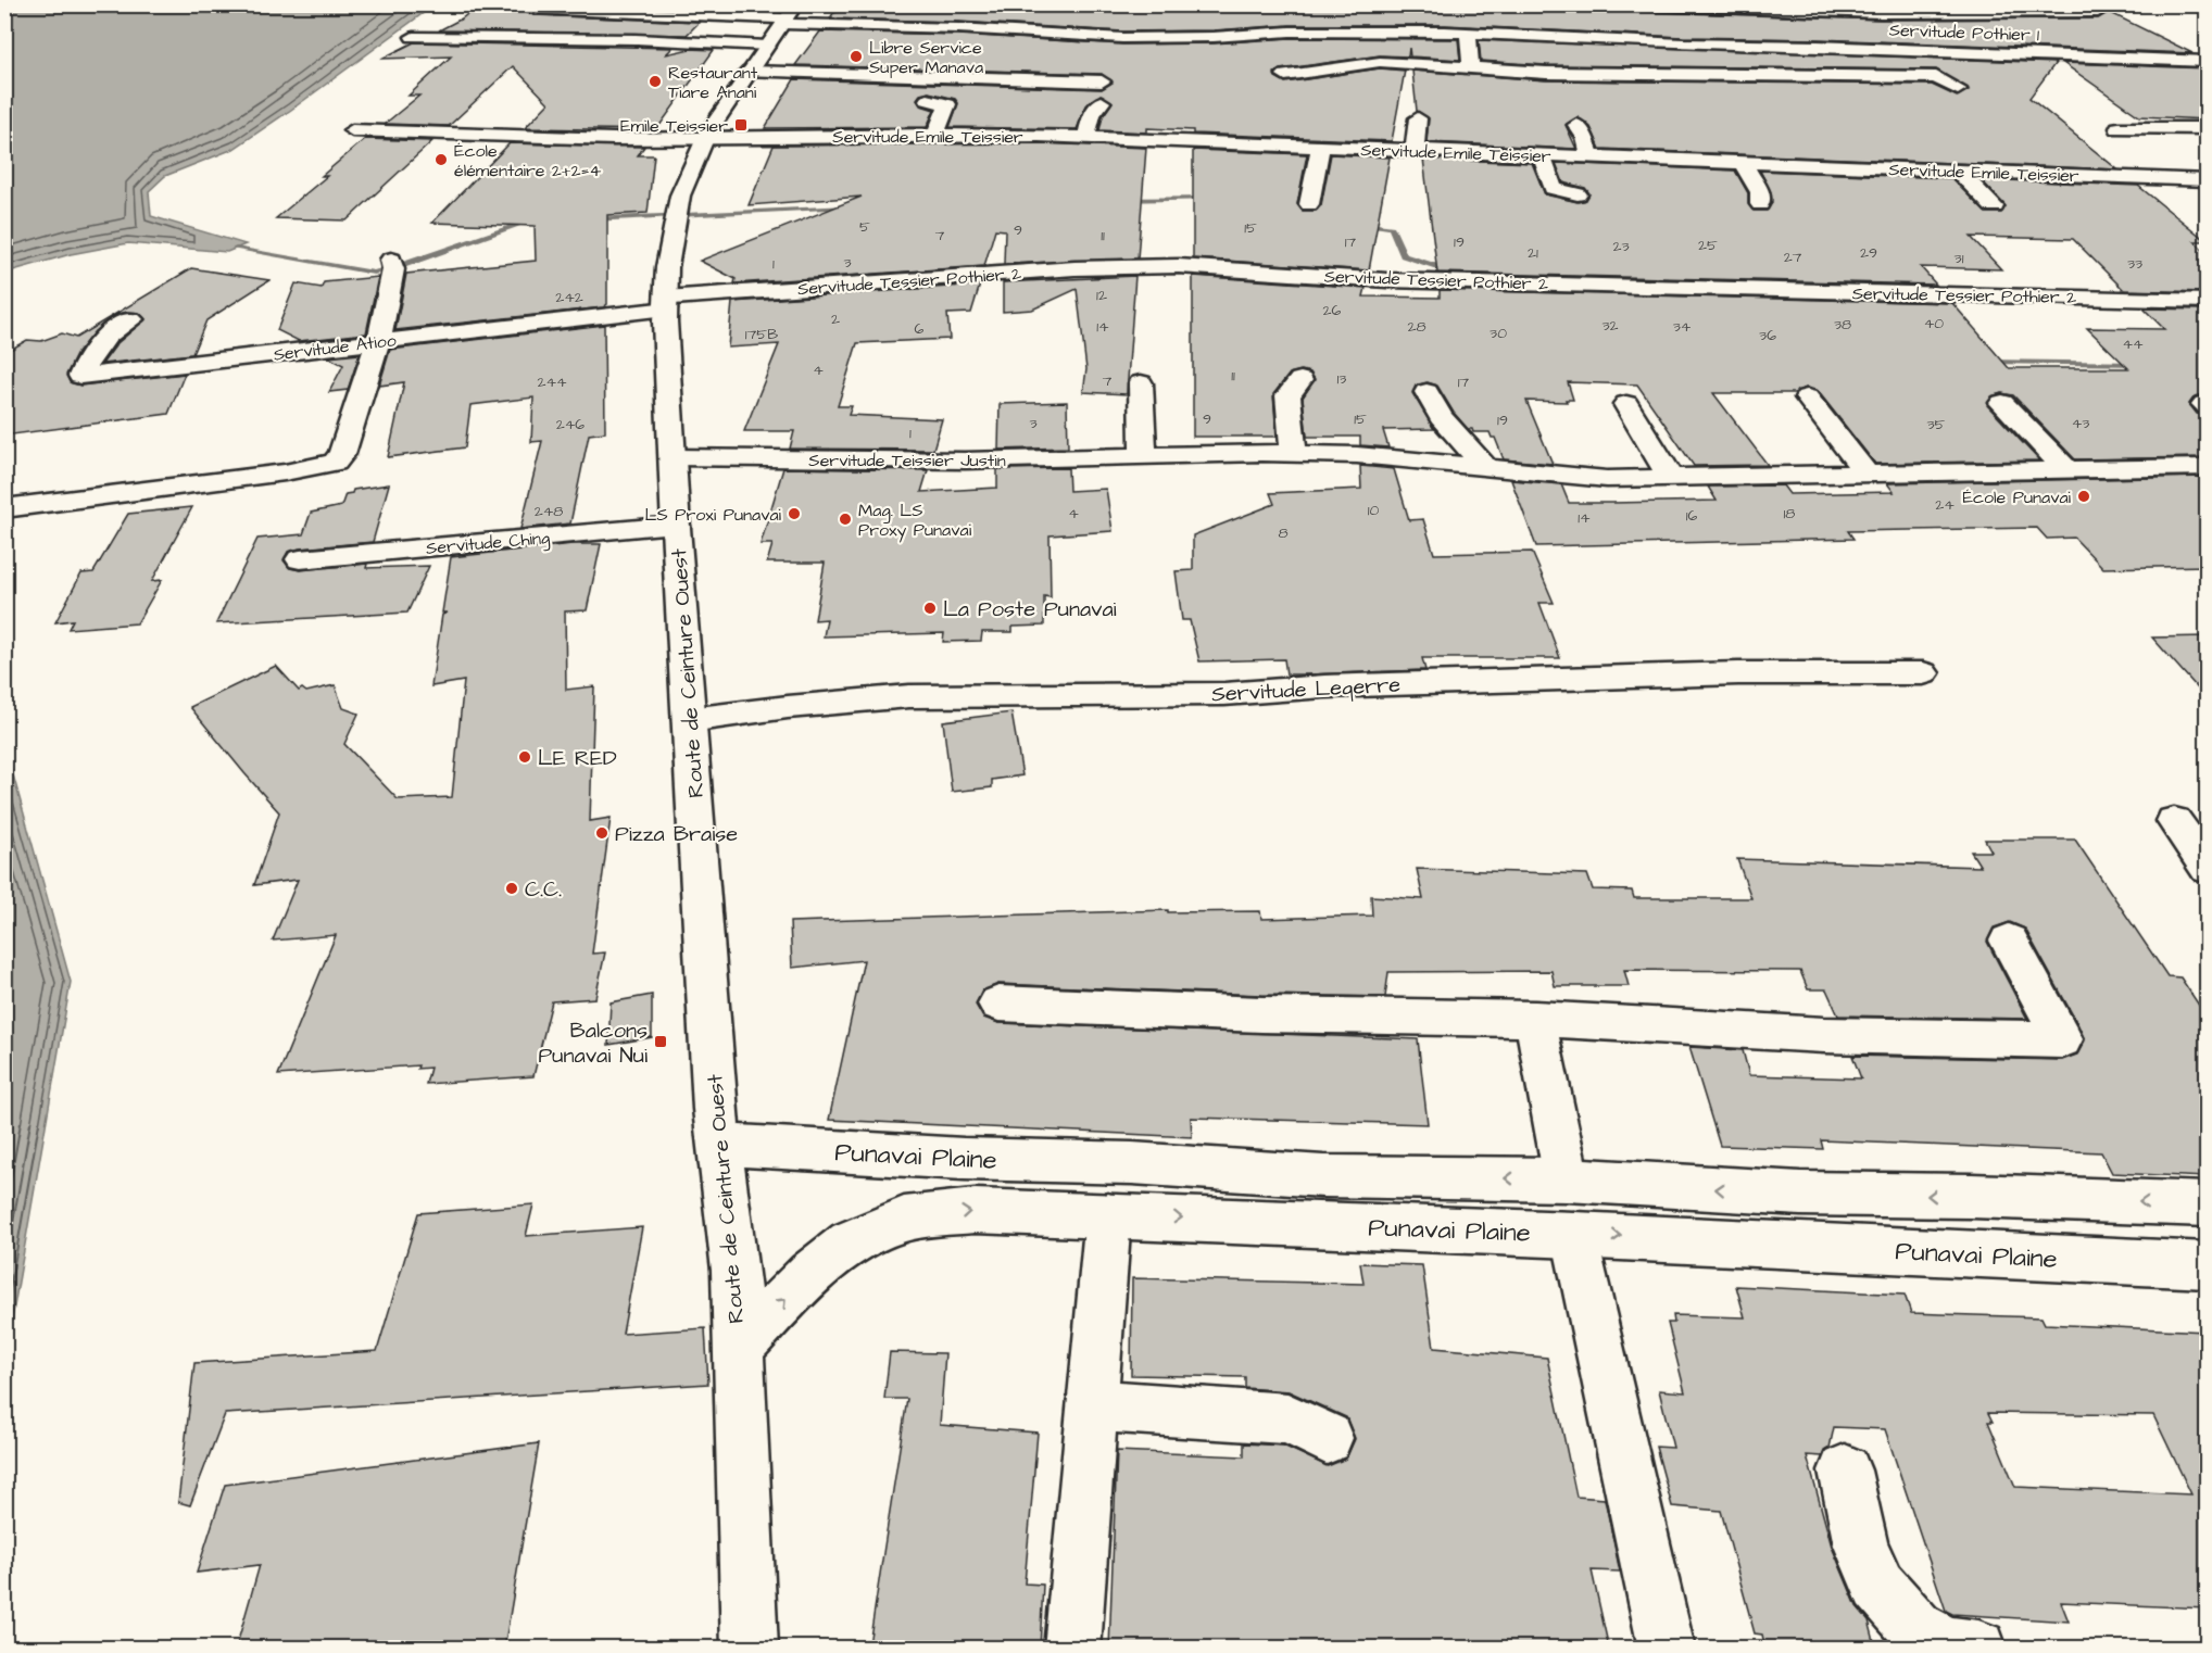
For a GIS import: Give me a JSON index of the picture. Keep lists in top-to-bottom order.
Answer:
{
  "streets": {
    "street": [
      "Servitude Pothier 1",
      "Servitude Emile Teissier",
      "Servitude Tessier Pothier 2",
      "Servitude Atioo",
      "Servitude Teissier Justin",
      "Servitude Ching",
      "Route de Ceinture Ouest",
      "Servitude Leqerre",
      "Punavai Plaine"
    ]
  },
  "crossings": [
    ["Servitude Pothier 1", "Route de Ceinture Ouest"],
    ["Servitude Emile Teissier", "Route de Ceinture Ouest"],
    ["Servitude Tessier Pothier 2", "Servitude Atioo"],
    ["Servitude Tessier Pothier 2", "Route de Ceinture Ouest"],
    ["Servitude Atioo", "Route de Ceinture Ouest"],
    ["Servitude Teissier Justin", "Route de Ceinture Ouest"],
    ["Servitude Ching", "Route de Ceinture Ouest"],
    ["Route de Ceinture Ouest", "Servitude Leqerre"],
    ["Route de Ceinture Ouest", "Punavai Plaine"]
  ],
  "places": {
    "other": [
      "Libre Service Super Manava",
      "Restaurant Tiare Anani",
      "École élémentaire 2+2=4",
      "École Punavai",
      "LS Proxi Punavai",
      "Mag. LS Proxy Punavai",
      "La Poste Punavai",
      "LE RED",
      "Pizza Braise",
      "C.C."
    ],
    "transit": ["Emile Teissier", "Balcons Punavai Nui"]
  },
  "house_numbers": [
    "5",
    "15",
    "9",
    "7",
    "11",
    "17",
    "19",
    "25",
    "23",
    "21",
    "29",
    "27",
    "31",
    "3",
    "1",
    "33",
    "12",
    "242",
    "26",
    "2",
    "40",
    "38",
    "32",
    "14",
    "28",
    "34",
    "6",
    "30",
    "175B",
    "36",
    "44",
    "4",
    "11",
    "13",
    "7",
    "244",
    "17",
    "9",
    "15",
    "19",
    "3",
    "43",
    "246",
    "35",
    "1",
    "24",
    "10",
    "248",
    "4",
    "18",
    "16",
    "14",
    "8"
  ]
}
